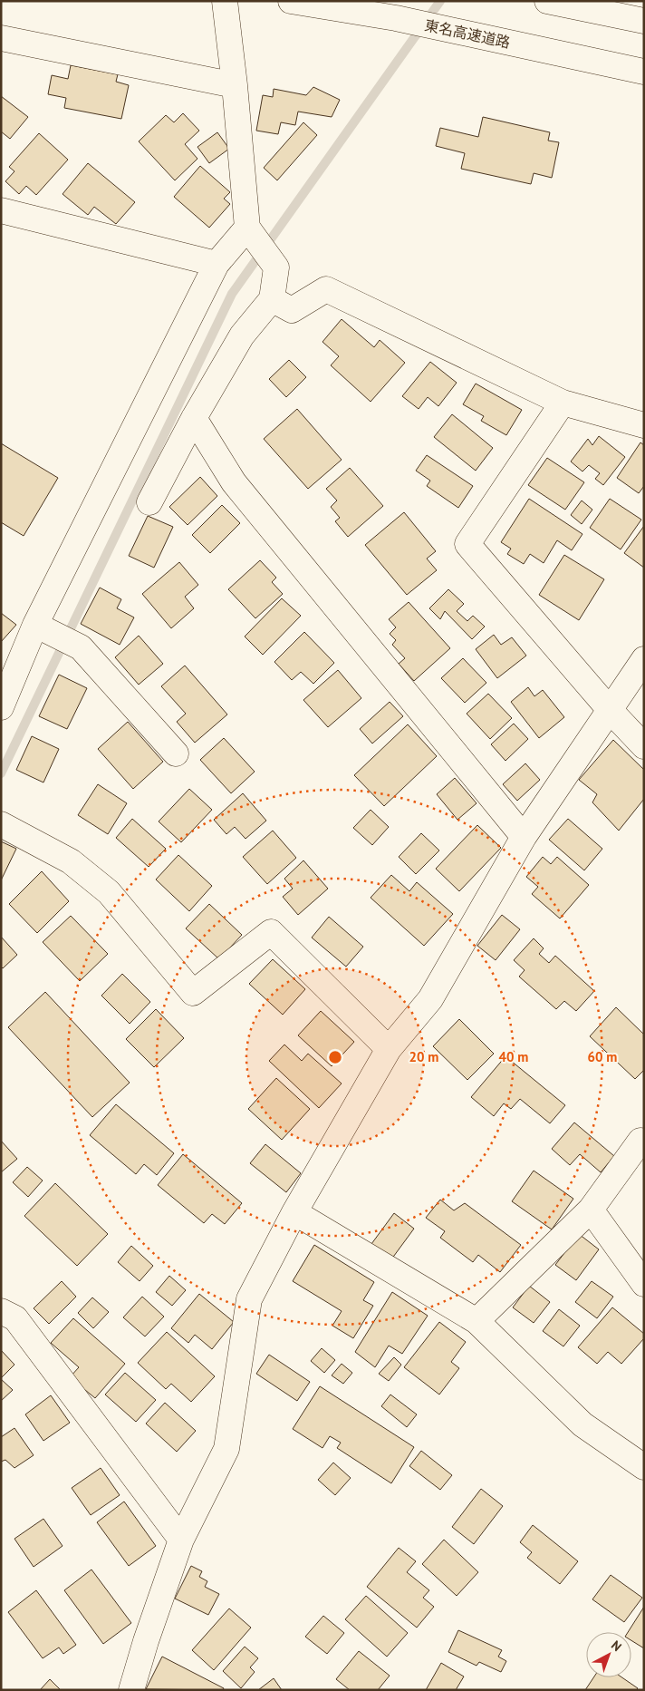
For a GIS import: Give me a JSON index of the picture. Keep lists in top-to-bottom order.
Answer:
{
  "streets": {
    "main road": ["東名高速道路"]
  },
  "north": "top right",
  "rings": ["20 m", "40 m", "60 m"]
}
